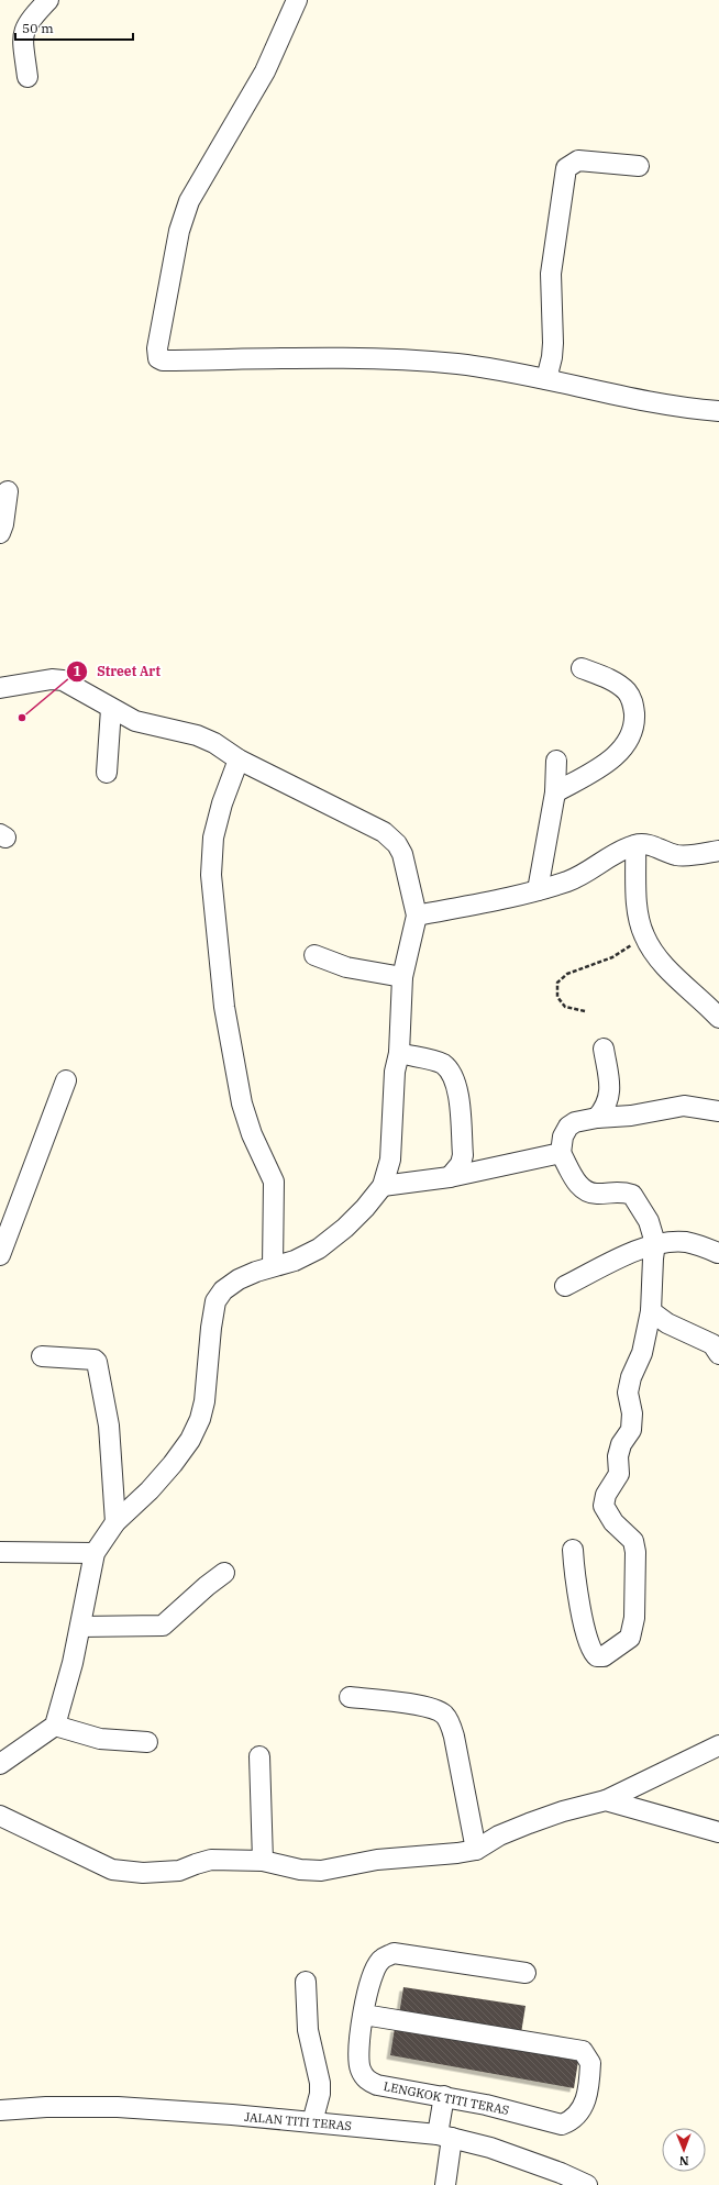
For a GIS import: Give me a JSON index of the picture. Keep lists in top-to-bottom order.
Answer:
{
  "streets": {
    "street": ["LENGKOK TITI TERAS", "JALAN TITI TERAS"]
  },
  "places": ["Street Art"],
  "scale_bar": "50 m",
  "north": "bottom"
}
